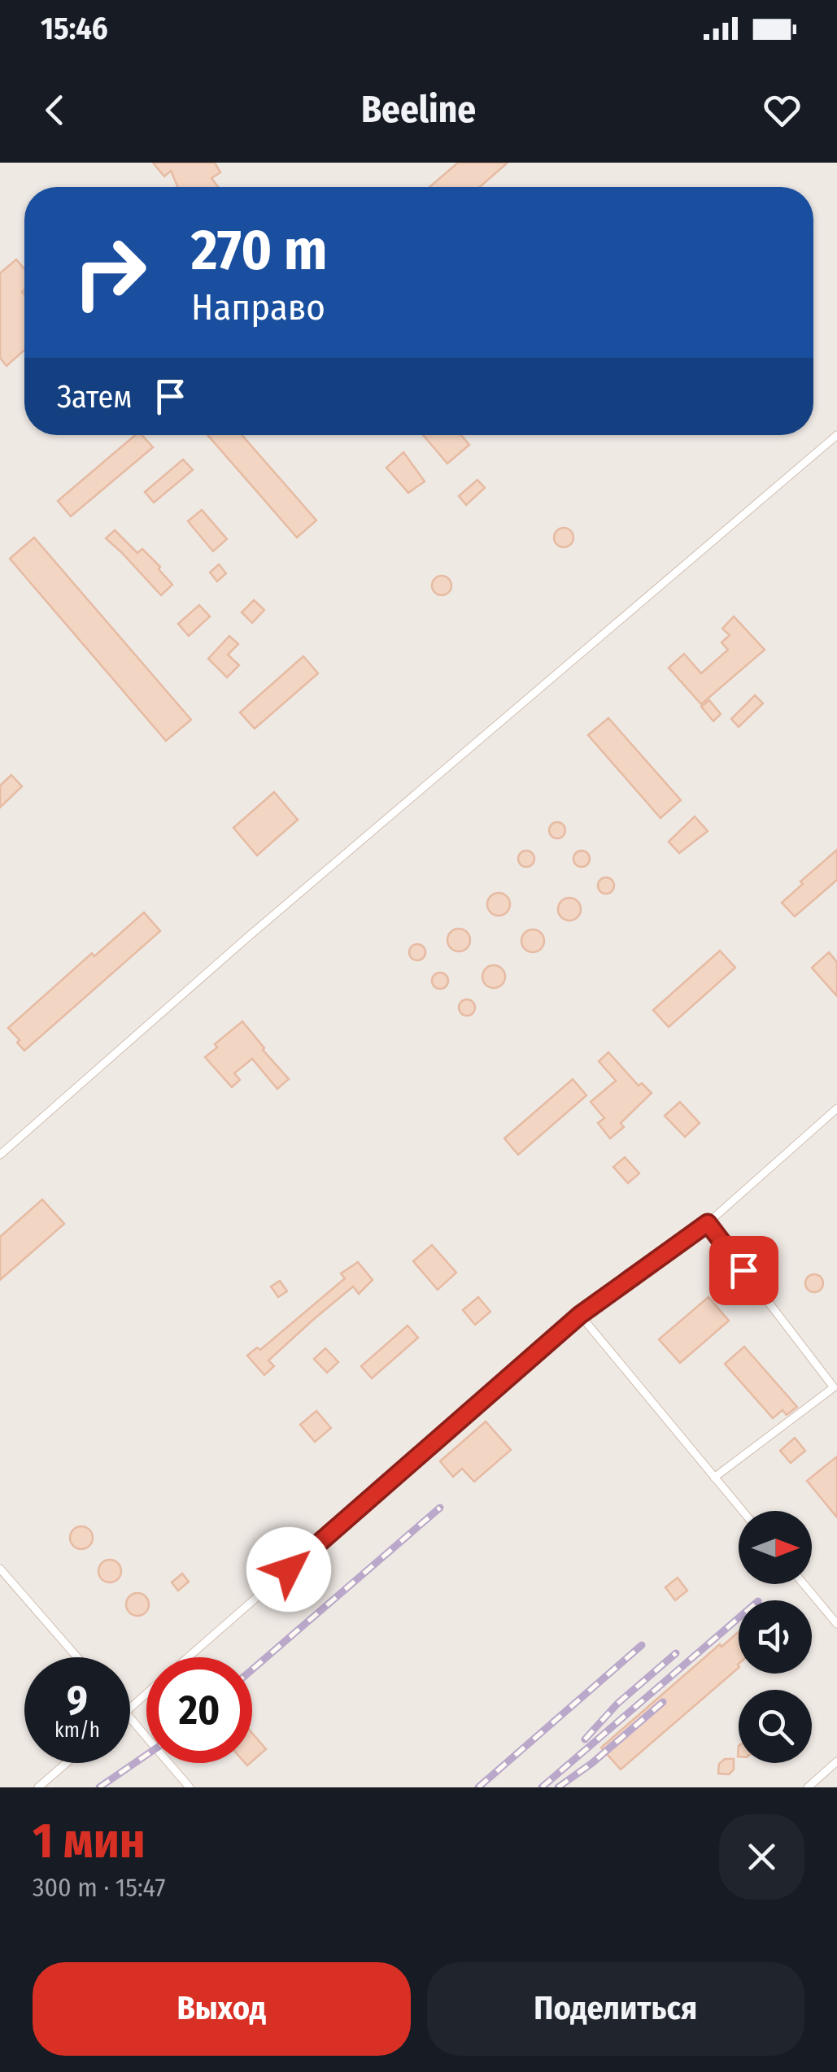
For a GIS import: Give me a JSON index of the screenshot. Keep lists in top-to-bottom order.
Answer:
{
  "north": "right",
  "page": {
    "status": "15:46",
    "header": "Beeline",
    "turn": ["270 m", "Направо"],
    "then": "Затем",
    "speed": "9 km/h",
    "limit": "20",
    "heading": ["1 мин", "300 m · 15:47"],
    "buttons": ["Выход", "Поделиться"]
  }
}
